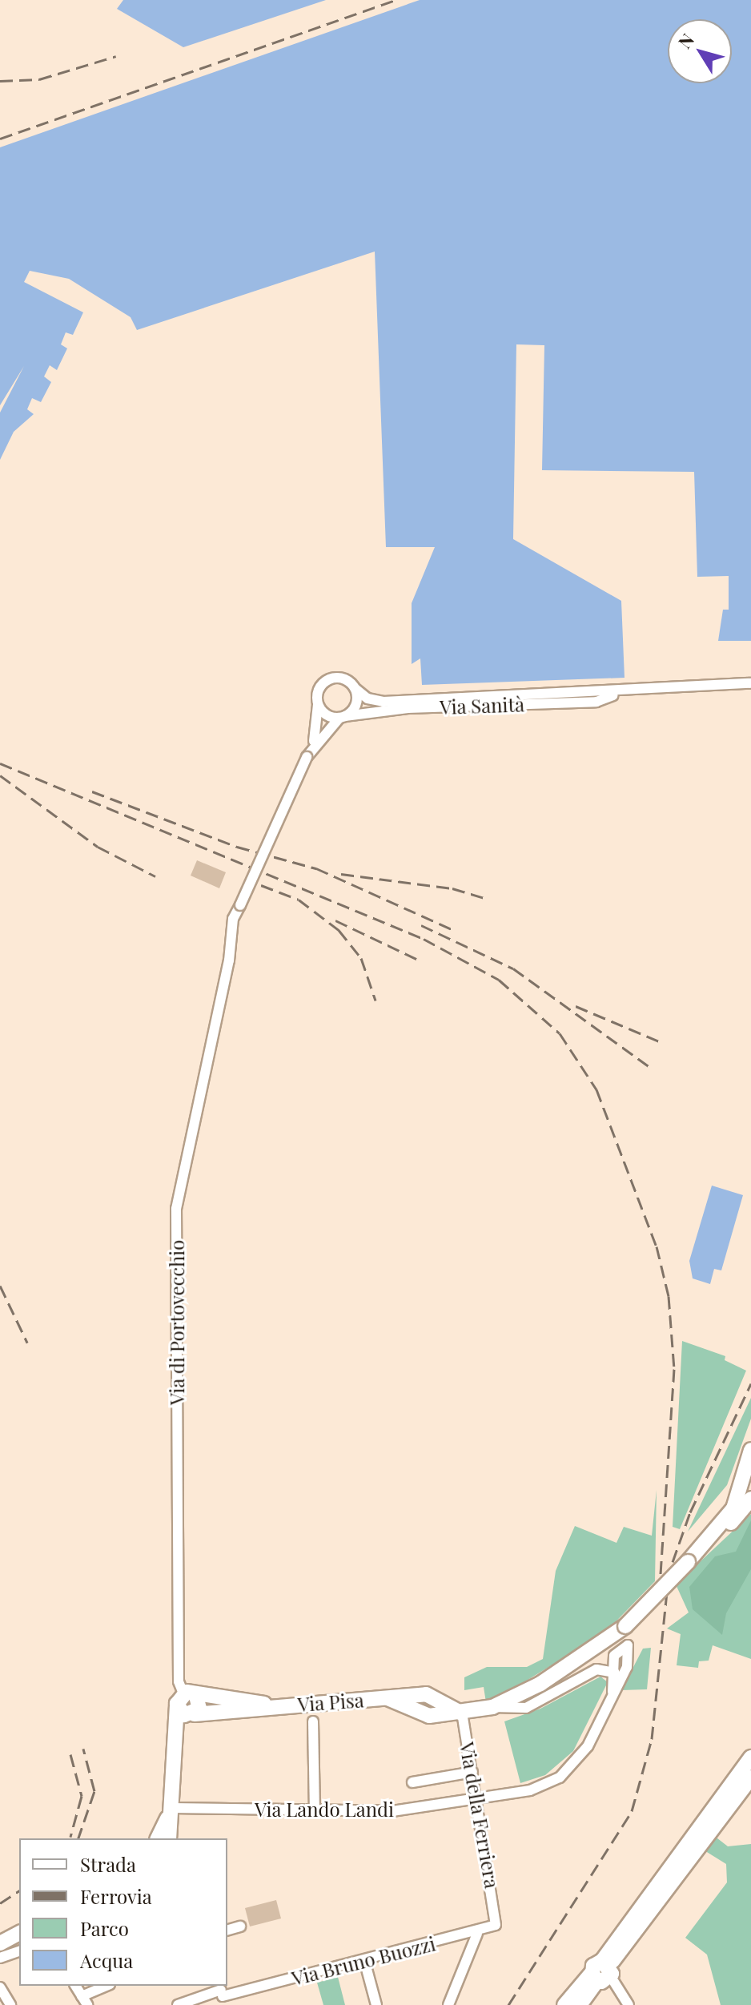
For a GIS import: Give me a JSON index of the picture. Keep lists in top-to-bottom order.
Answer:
{
  "streets": {
    "main road": ["Via di Portovecchio", "Via Pisa"],
    "street": [
      "Via Sanità",
      "Via Lando Landi",
      "Via della Ferriera",
      "Via Bruno Buozzi"
    ]
  },
  "crossings": [
    ["Via Sanità", "Via di Portovecchio"],
    ["Via di Portovecchio", "Via Pisa"],
    ["Via Pisa", "Via della Ferriera"],
    ["Via Lando Landi", "Via della Ferriera"],
    ["Via della Ferriera", "Via Bruno Buozzi"]
  ],
  "legend": [
    "Strada",
    "Ferrovia",
    "Parco",
    "Acqua"
  ],
  "north": "top left"
}
